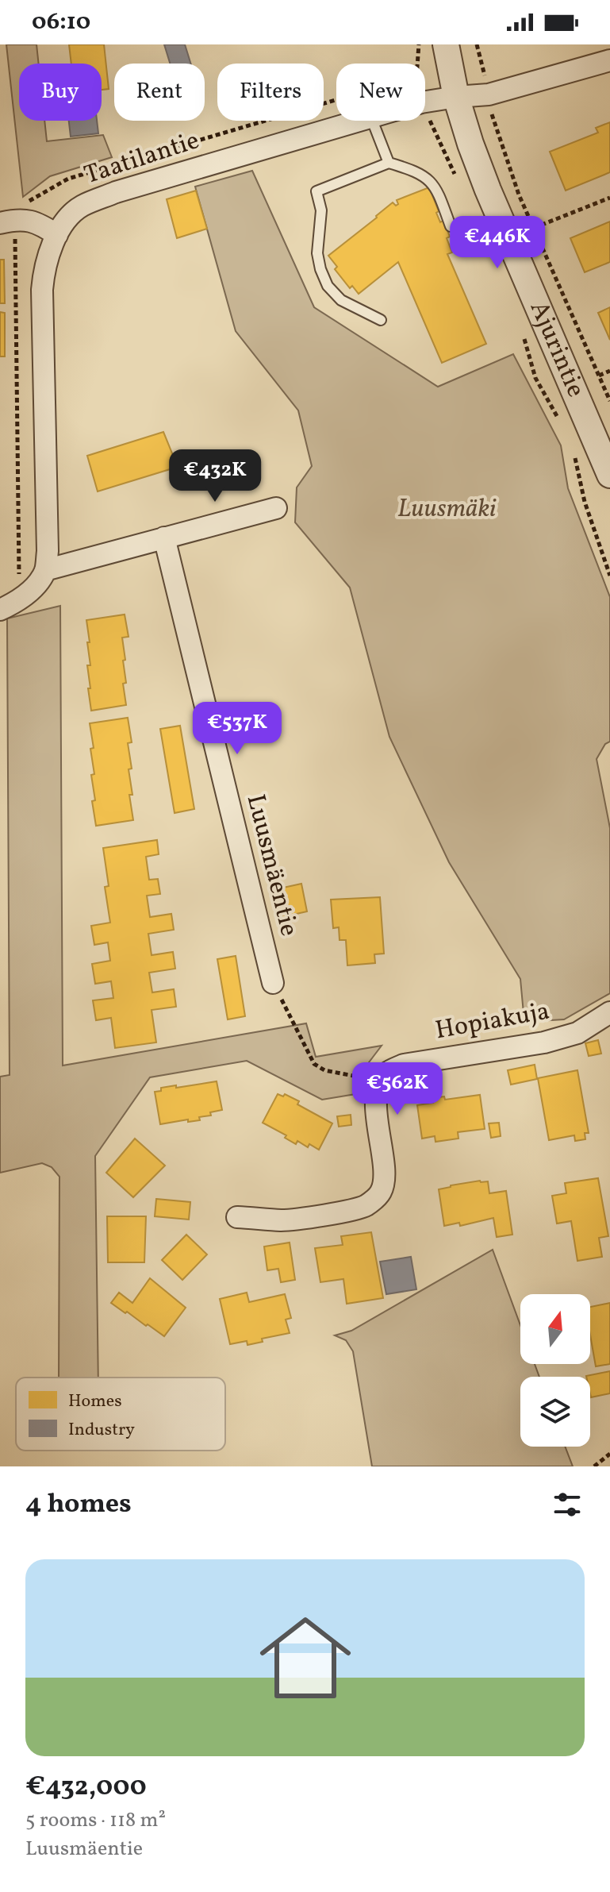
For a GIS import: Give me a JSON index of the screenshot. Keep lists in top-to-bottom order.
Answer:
{
  "streets": {
    "street": [
      "Taatilantie",
      "Ajurintie",
      "Luusmäentie",
      "Hopiakuja"
    ]
  },
  "crossings": [
    ["Taatilantie", "Ajurintie"]
  ],
  "parks": ["Luusmäki"],
  "legend": ["Homes", "Industry"],
  "north": "top",
  "page": {
    "status": "06:10",
    "chip": [
      "Buy",
      "Rent",
      "Filters",
      "New"
    ],
    "price": [
      "€446K",
      "€432K",
      "€537K",
      "€562K"
    ],
    "heading": "4 homes",
    "list": [
      {
        "name": "€432,000",
        "note": "5 rooms · 118 m² · Luusmäentie"
      }
    ]
  }
}
